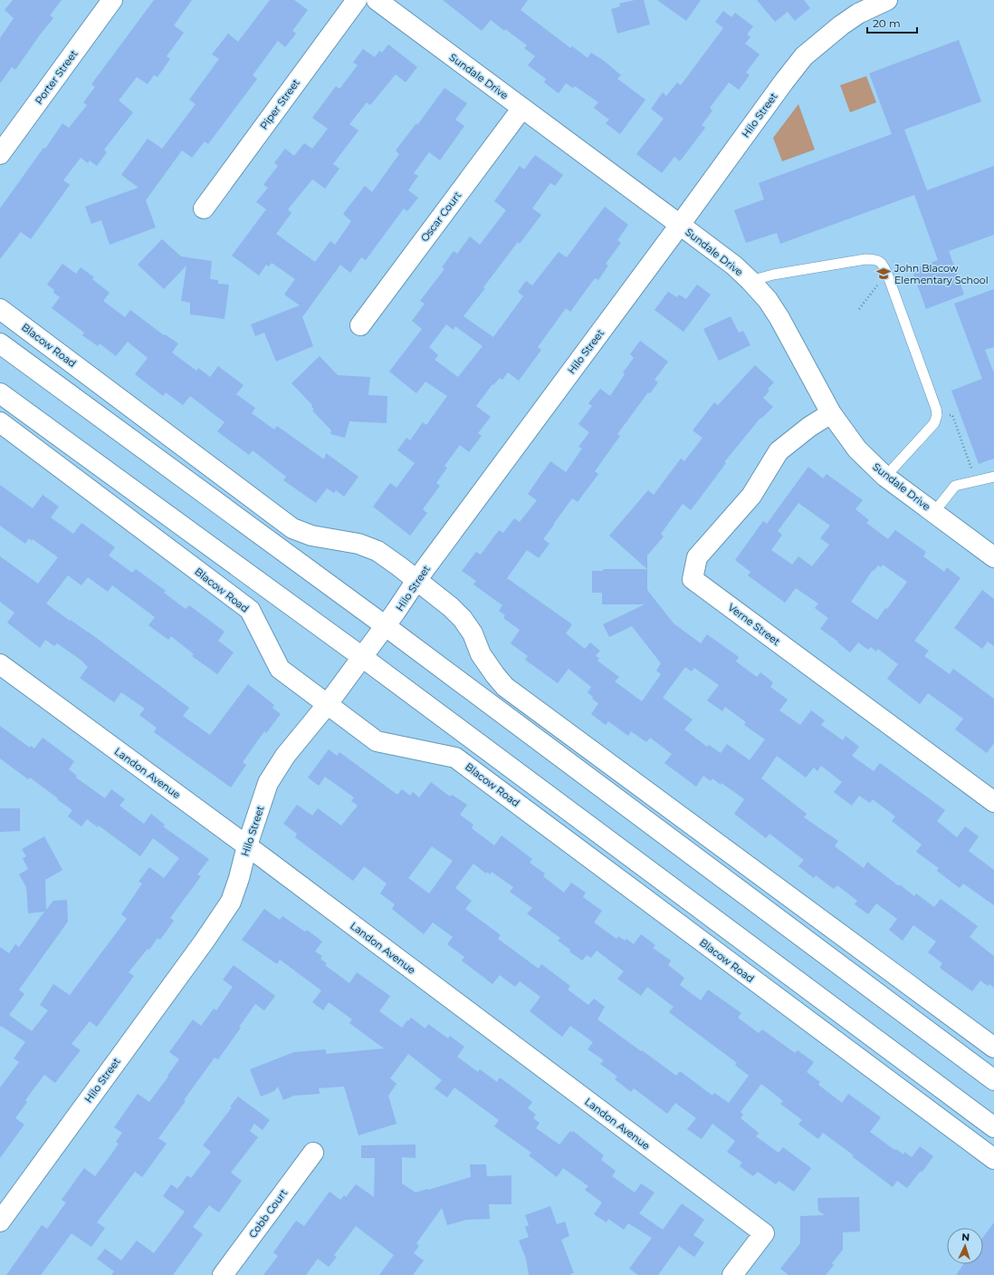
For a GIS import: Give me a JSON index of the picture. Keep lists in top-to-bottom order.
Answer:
{
  "streets": {
    "street": [
      "Sundale Drive",
      "Porter Street",
      "Piper Street",
      "Hilo Street",
      "Oscar Court",
      "Blacow Road",
      "Verne Street",
      "Landon Avenue",
      "Cobb Court"
    ]
  },
  "crossings": [
    ["Sundale Drive", "Hilo Street"],
    ["Sundale Drive", "Oscar Court"],
    ["Sundale Drive", "Verne Street"],
    ["Hilo Street", "Blacow Road"],
    ["Hilo Street", "Landon Avenue"]
  ],
  "places": {
    "school or university": ["John Blacow Elementary School"]
  },
  "scale_bar": "20 m",
  "north": "top"
}
